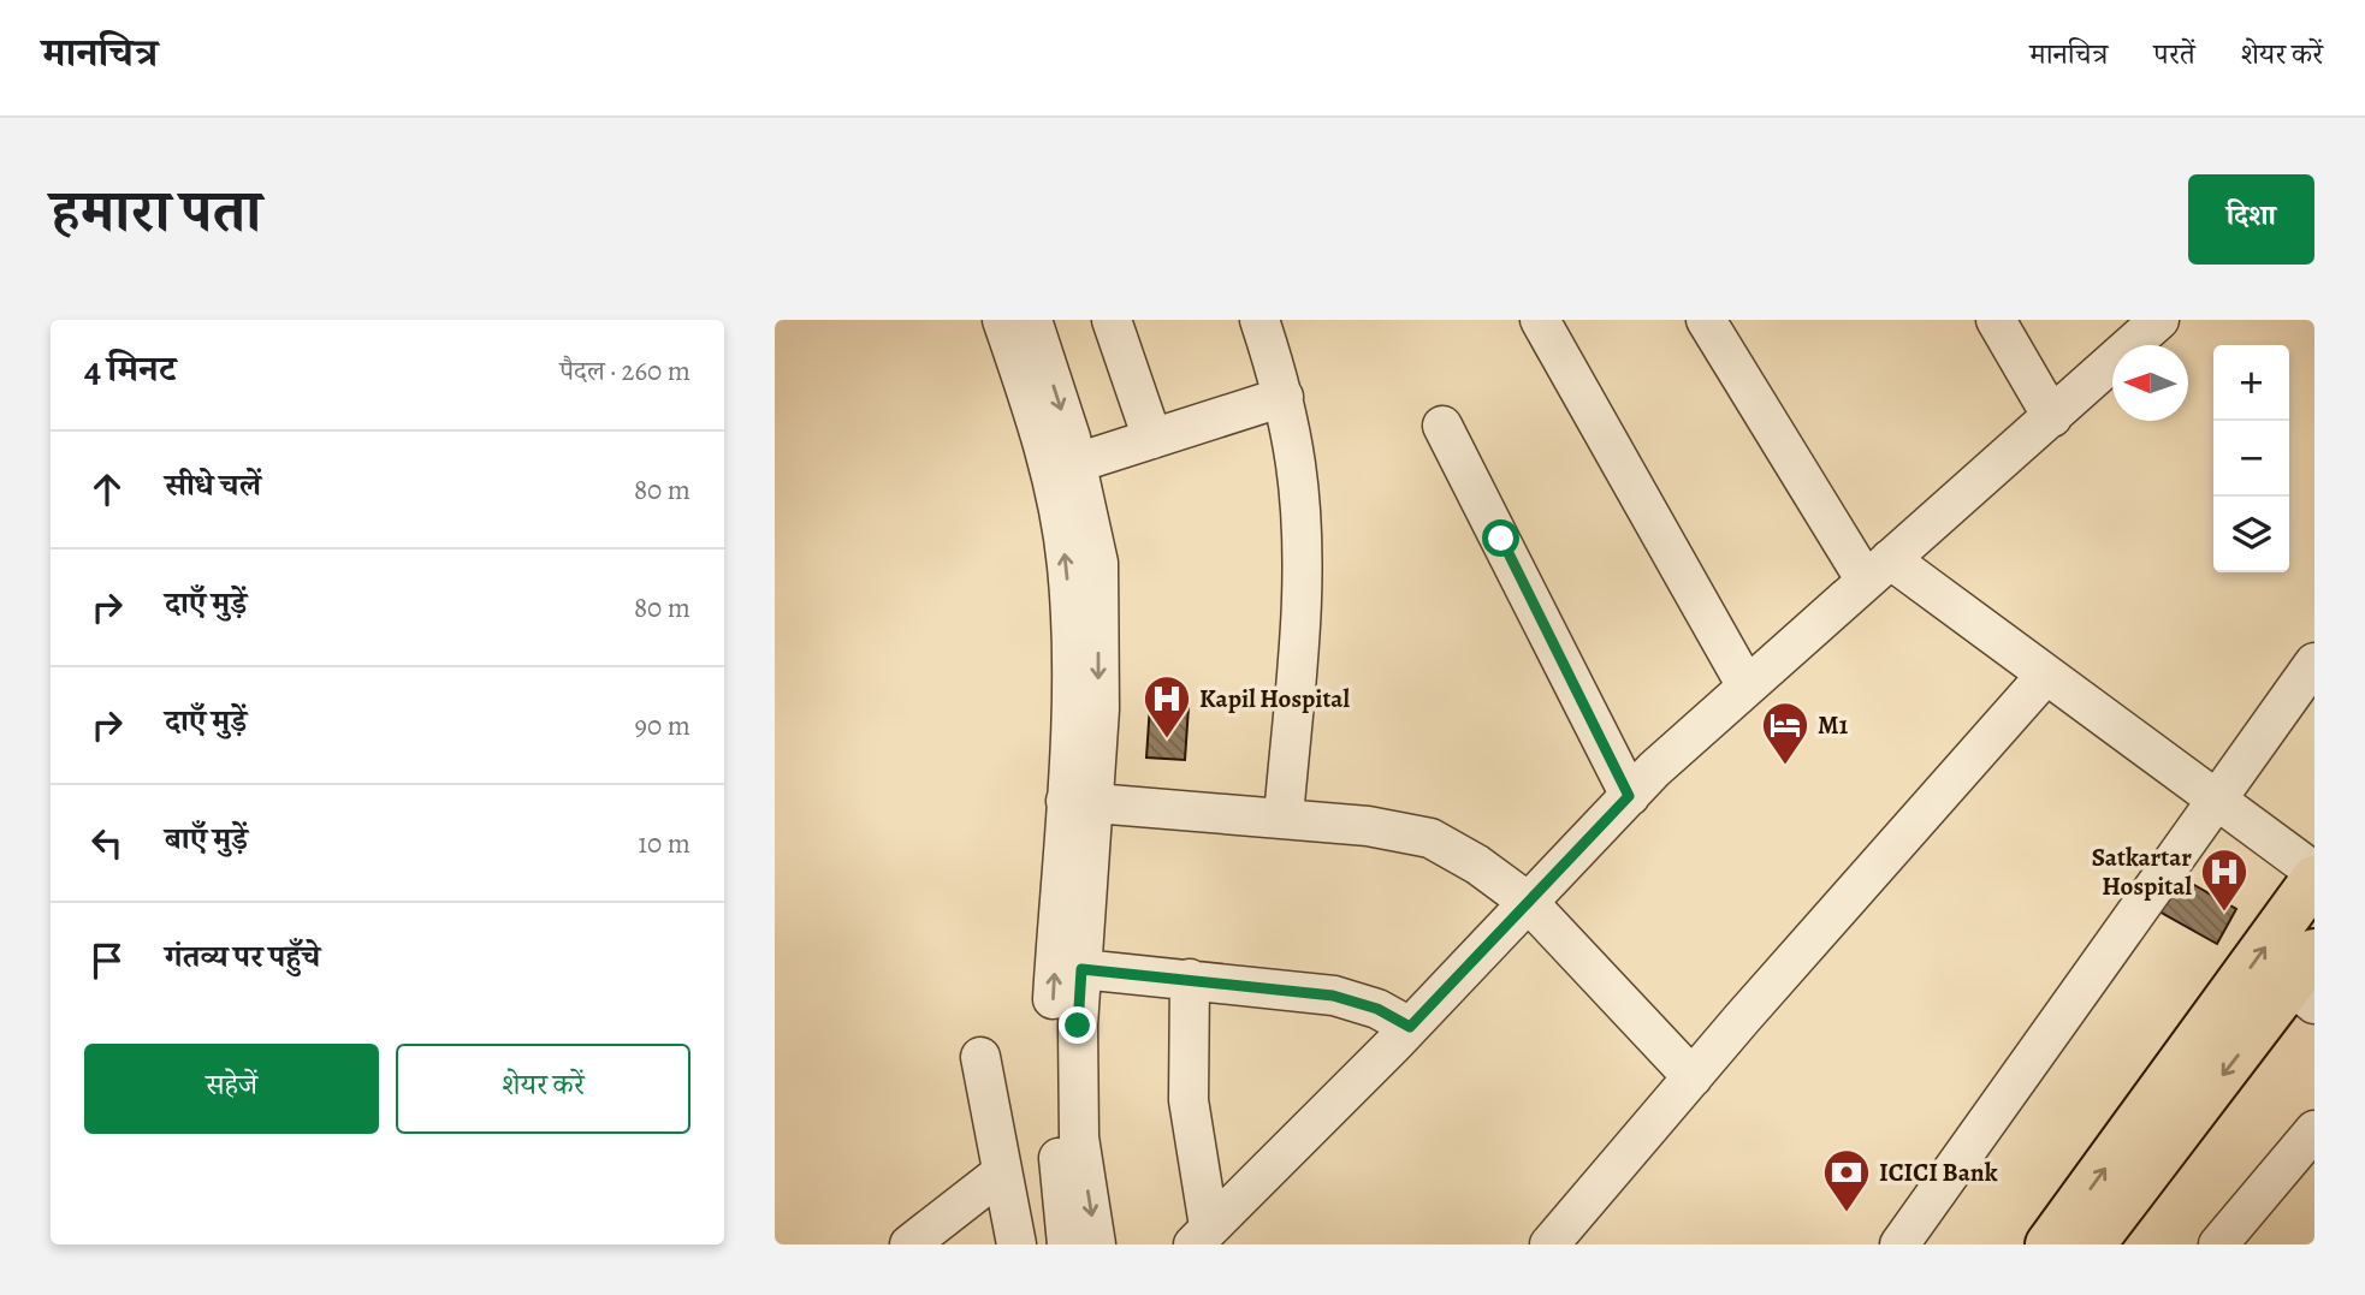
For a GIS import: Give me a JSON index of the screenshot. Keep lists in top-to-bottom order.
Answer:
{
  "places": {
    "hospital": ["Kapil Hospital", "Satkartar Hospital"],
    "hotel": ["M1"],
    "bank": ["ICICI Bank"]
  },
  "north": "left",
  "page": {
    "header": "मानचित्र",
    "nav": ["मानचित्र", "परतें", "शेयर करें"],
    "title": "हमारा पता",
    "buttons": [
      "दिशा",
      ["सहेजें", "शेयर करें"]
    ],
    "heading": ["4 मिनट", "पैदल · 260 m"],
    "map_buttons": ["+", "−"],
    "list": [
      ["सीधे चलें", "80 m"],
      ["दाएँ मुड़ें", "80 m"],
      ["दाएँ मुड़ें", "90 m"],
      ["बाएँ मुड़ें", "10 m"],
      "गंतव्य पर पहुँचे"
    ]
  }
}
